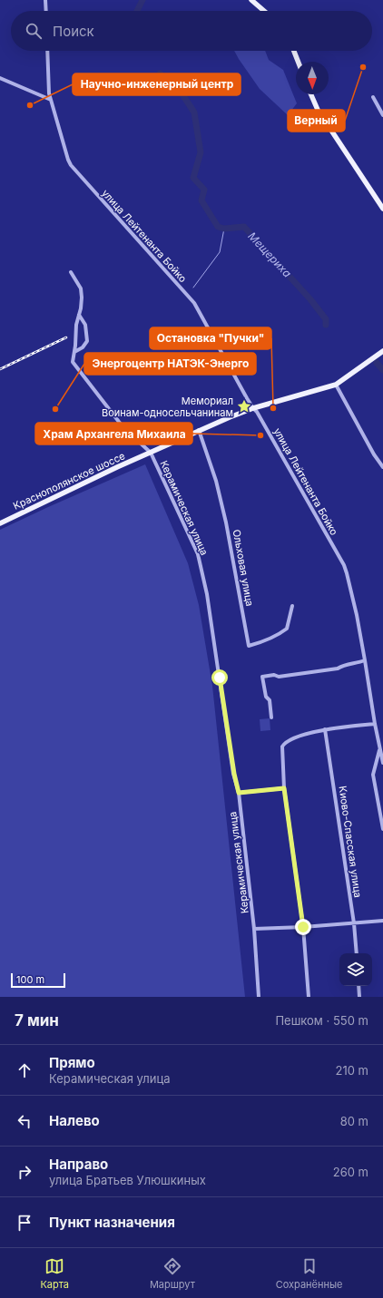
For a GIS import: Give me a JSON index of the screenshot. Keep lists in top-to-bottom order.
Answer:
{
  "streets": {
    "main road": ["Краснополянское шоссе"],
    "street": [
      "улица Лейтенанта Бойко",
      "Керамическая улица",
      "Ольховая улица",
      "Киово-Спасская улица"
    ]
  },
  "crossings": [
    ["улица Лейтенанта Бойко", "Краснополянское шоссе"],
    ["Краснополянское шоссе", "Керамическая улица"],
    ["Краснополянское шоссе", "Ольховая улица"]
  ],
  "water": ["Мещериха"],
  "places": {
    "other": [
      "Верный",
      "Научно-инженерный центр",
      "Остановка \"Пучки\"",
      "Энергоцентр НАТЭК-Энерго",
      "Храм Архангела Михаила"
    ],
    "place": ["Мемориал Воинам-односельчанинам"]
  },
  "scale_bar": "100 m",
  "north": "bottom",
  "page": {
    "search": "Поиск",
    "scale": "100 m",
    "heading": ["7 мин", "Пешком · 550 m"],
    "list": [
      ["Прямо", "Керамическая улица", "210 m"],
      ["Налево", "80 m"],
      ["Направо", "улица Братьев Улюшкиных", "260 m"],
      "Пункт назначения"
    ],
    "nav": ["Карта", "Маршрут", "Сохранённые"]
  }
}
